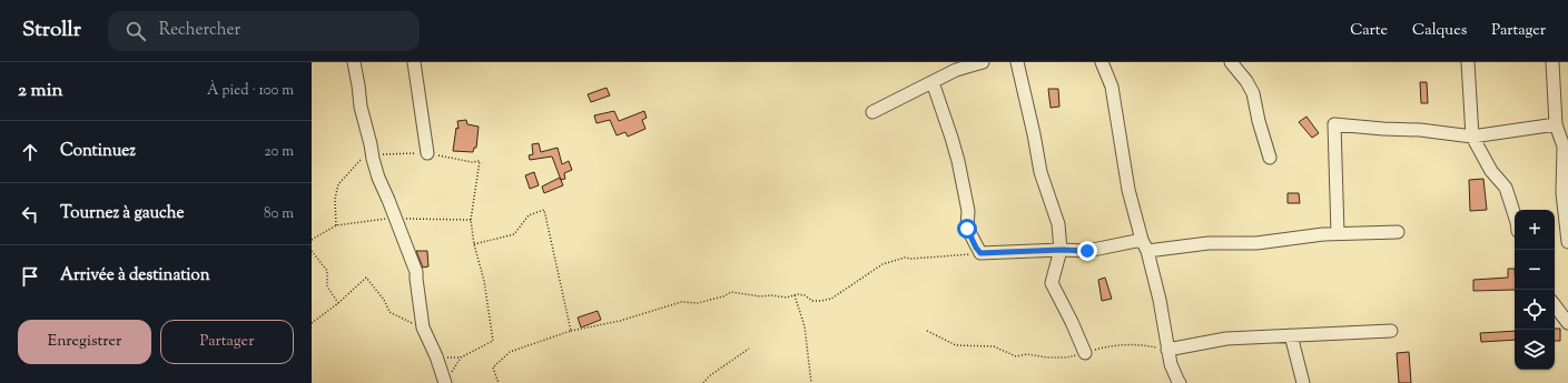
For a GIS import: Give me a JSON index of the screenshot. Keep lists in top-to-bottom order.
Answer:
{
  "page": {
    "header": "Strollr",
    "search": "Rechercher",
    "nav": ["Carte", "Calques", "Partager"],
    "heading": ["2 min", "À pied · 100 m"],
    "list": [
      ["Continuez", "20 m"],
      ["Tournez à gauche", "80 m"],
      "Arrivée à destination"
    ],
    "map_buttons": ["+", "−"],
    "buttons": ["Enregistrer", "Partager"]
  }
}
